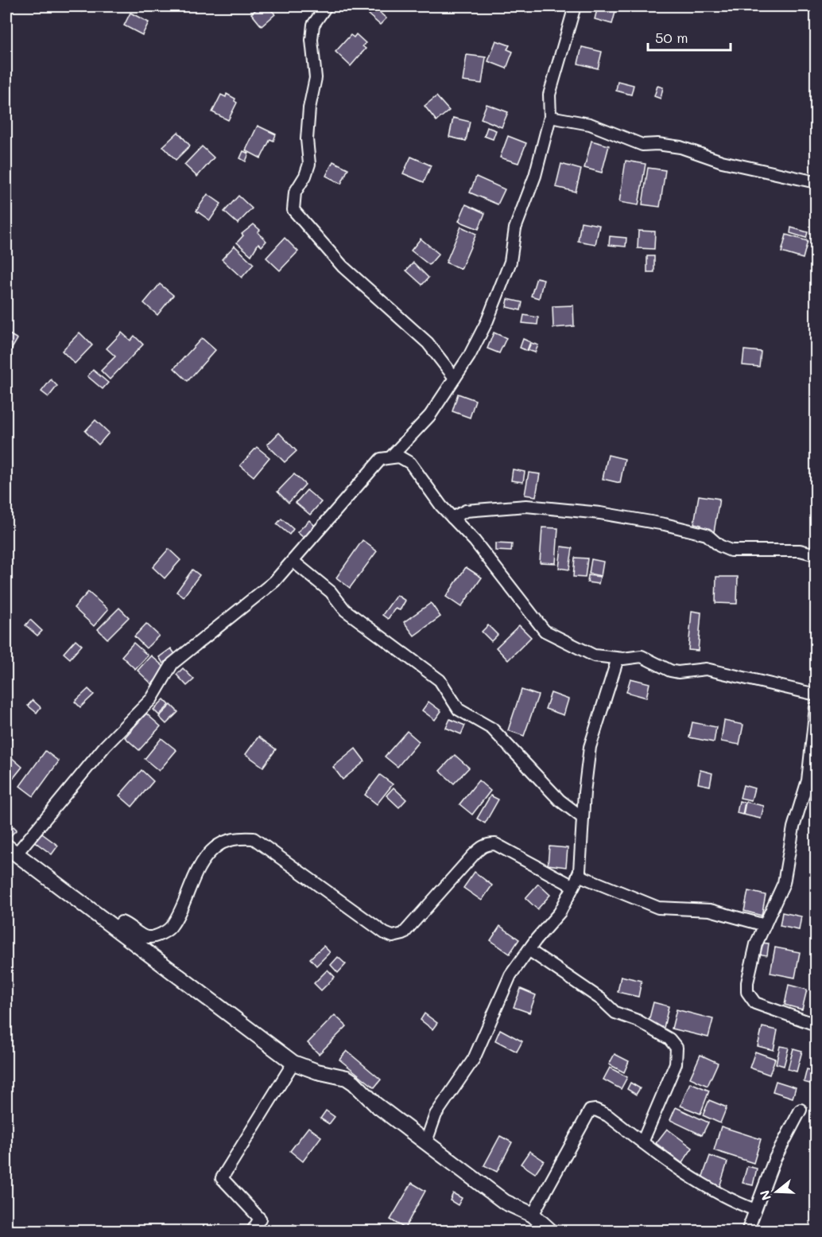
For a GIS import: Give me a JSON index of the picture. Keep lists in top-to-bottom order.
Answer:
{
  "scale_bar": "50 m",
  "north": "left"
}
